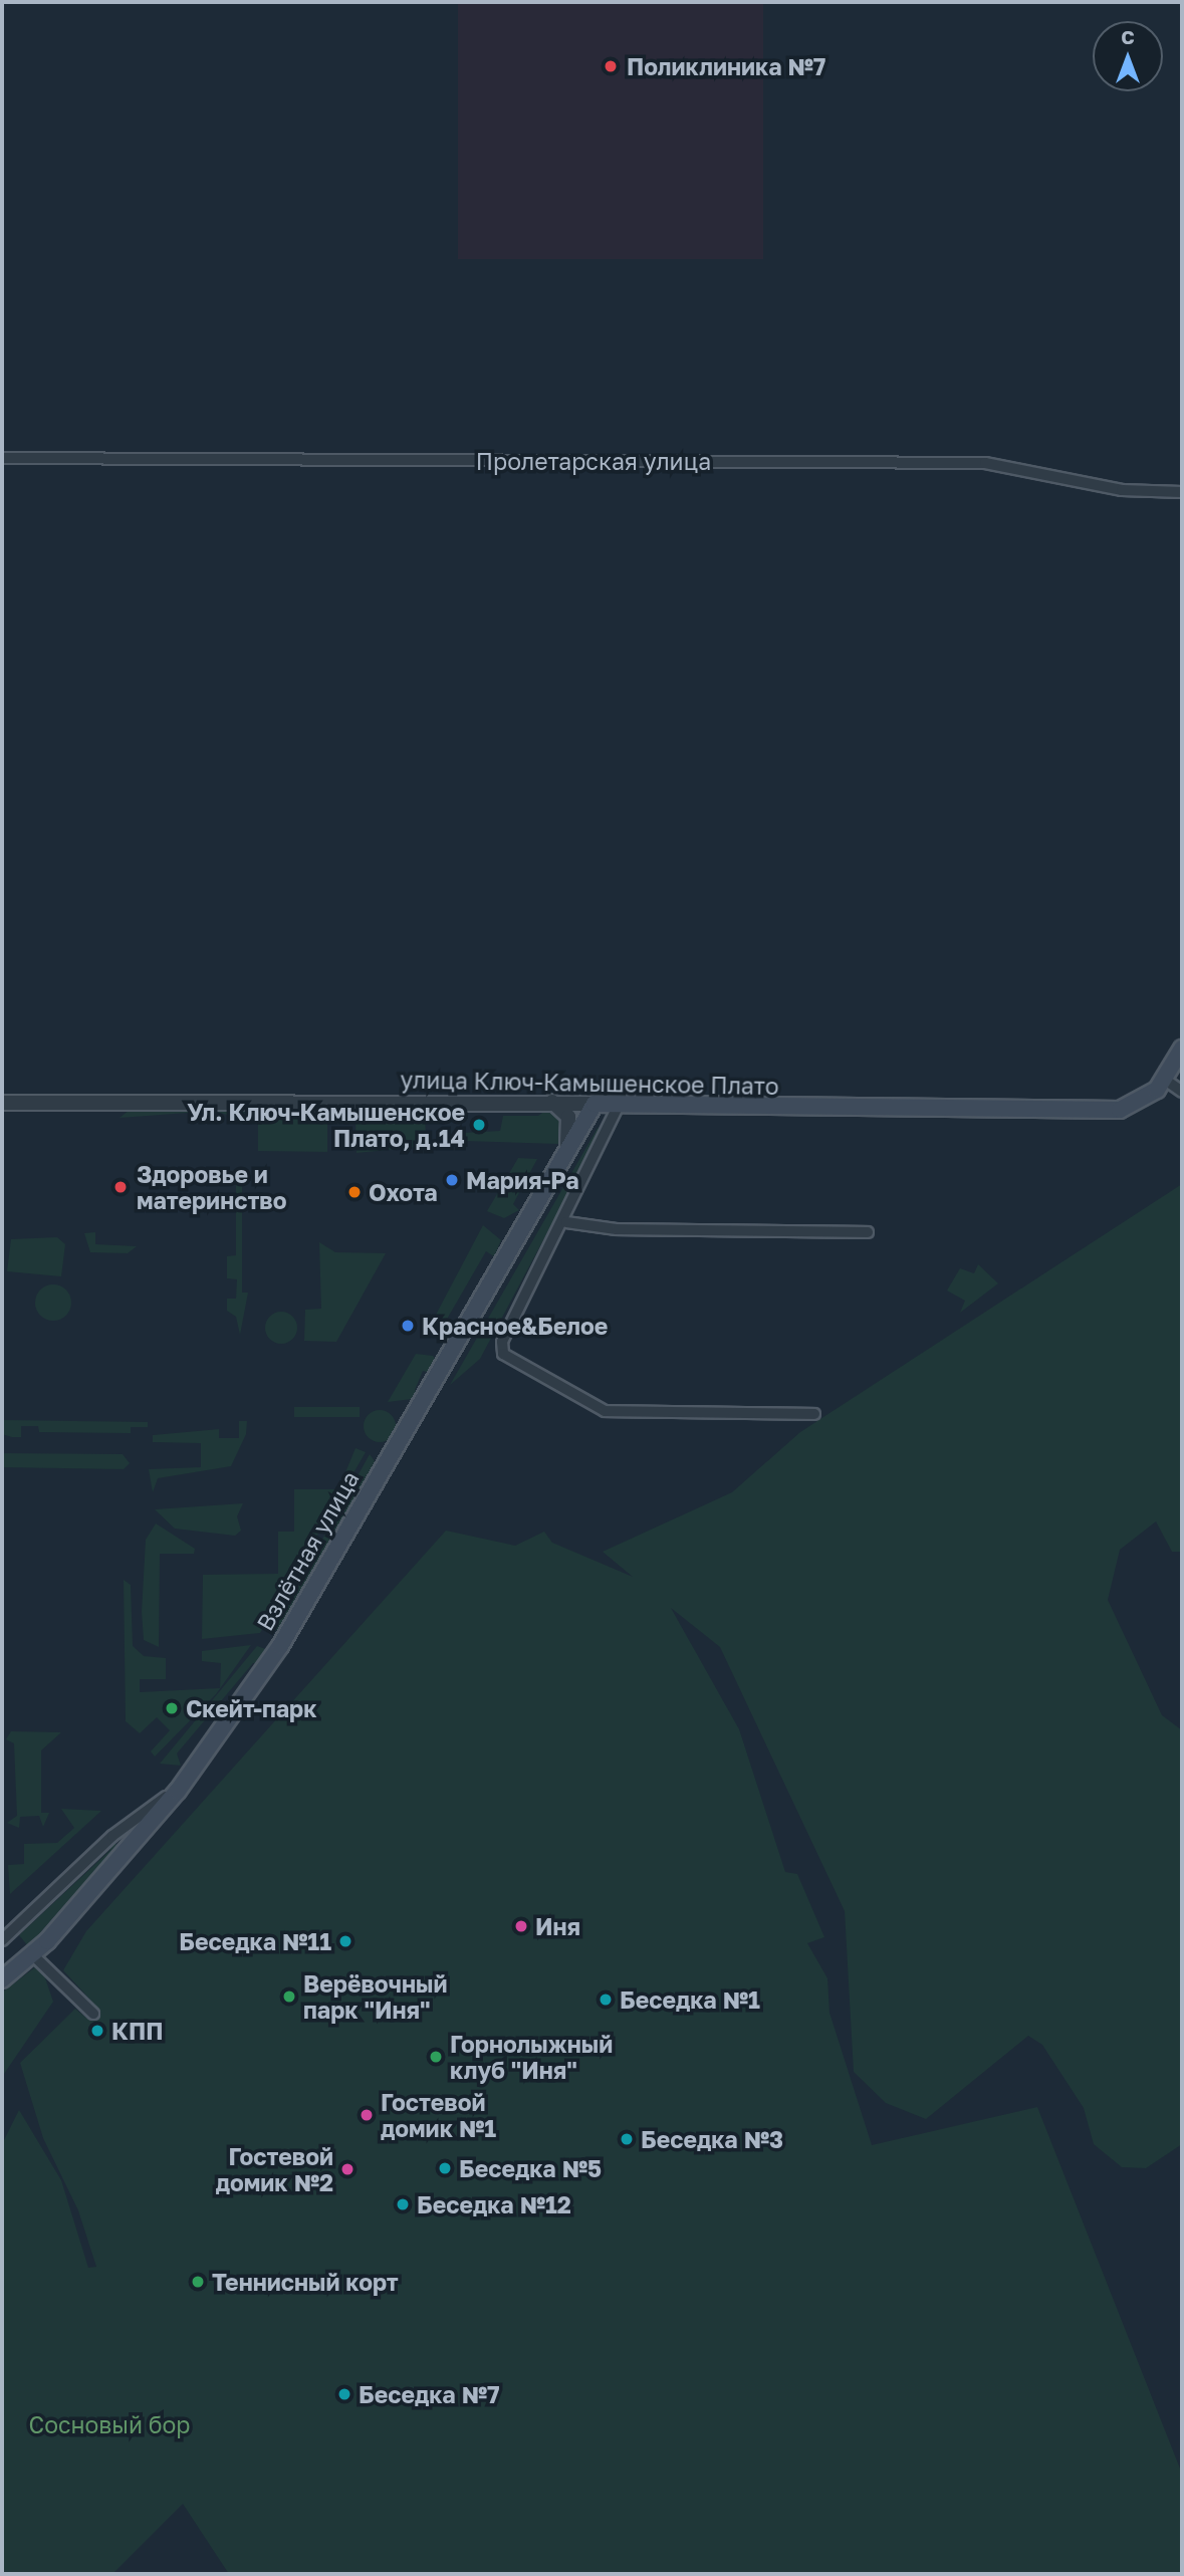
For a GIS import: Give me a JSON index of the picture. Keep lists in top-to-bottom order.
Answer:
{
  "streets": {
    "main road": ["улица Ключ-Камышенское Плато", "Взлётная улица"],
    "street": ["Пролетарская улица"]
  },
  "crossings": [
    ["улица Ключ-Камышенское Плато", "Взлётная улица"]
  ],
  "parks": ["Сосновый бор"],
  "places": [
    "Поликлиника №7",
    "Ул. Ключ-Камышенское Плато, д.14",
    "Мария-Ра",
    "Здоровье и материнство",
    "Охота",
    "Красное&Белое",
    "Скейт-парк",
    "Иня",
    "Беседка №11",
    "Верёвочный парк \"Иня\"",
    "Беседка №1",
    "КПП",
    "Горнолыжный клуб \"Иня\"",
    "Гостевой домик №1",
    "Беседка №3",
    "Беседка №5",
    "Гостевой домик №2",
    "Беседка №12",
    "Теннисный корт",
    "Беседка №7"
  ],
  "north": "top"
}
